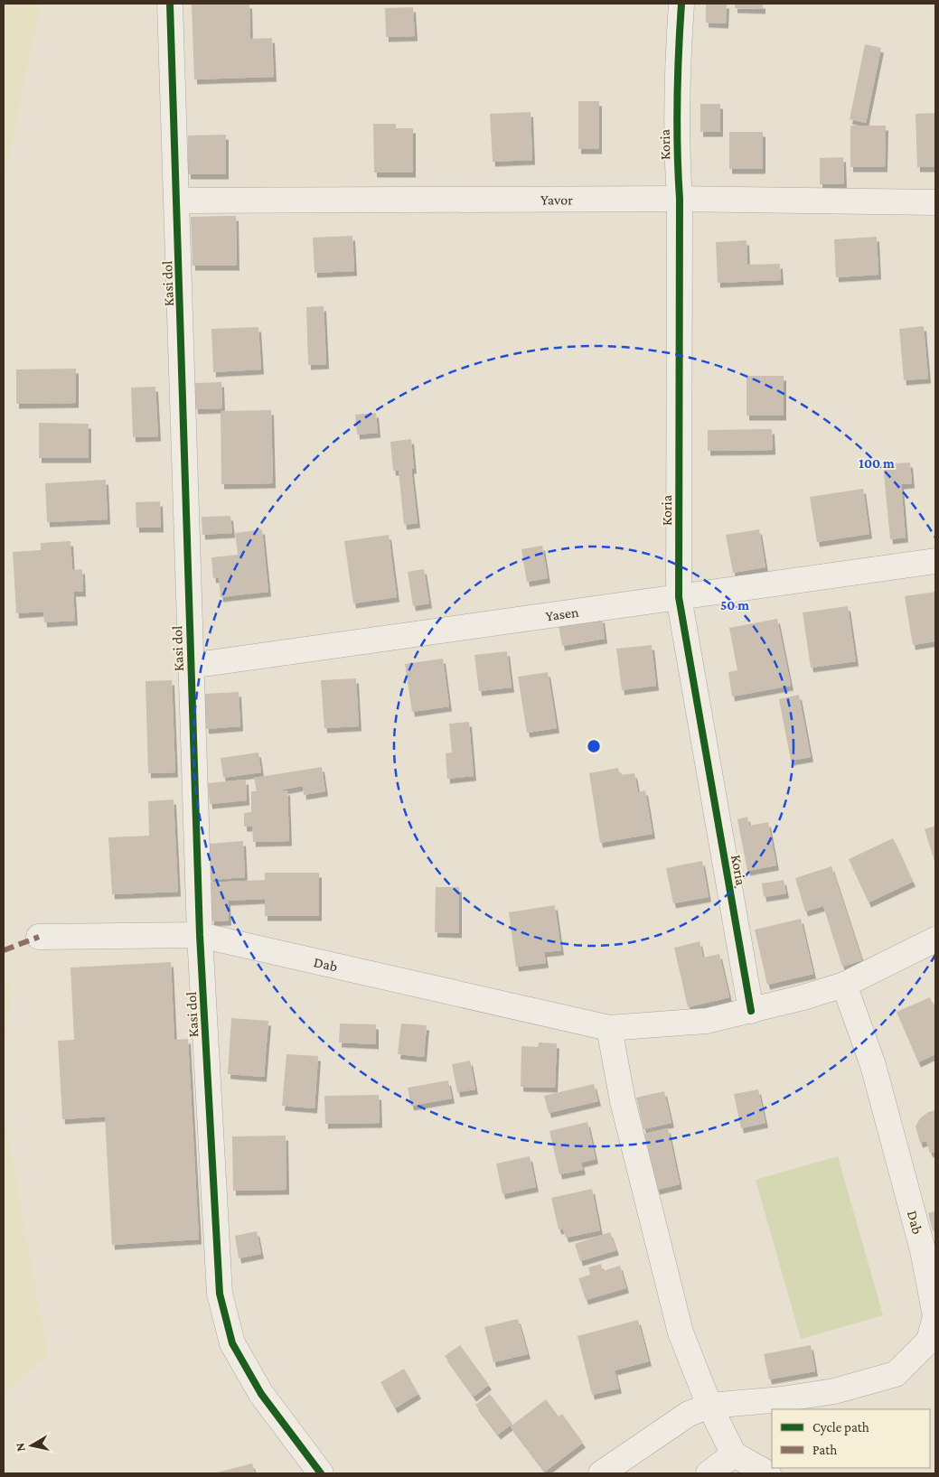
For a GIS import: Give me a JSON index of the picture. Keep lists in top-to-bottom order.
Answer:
{
  "streets": {
    "street": [
      "Koria",
      "Yavor",
      "Kasi dol",
      "Yasen",
      "Dab"
    ]
  },
  "crossings": [
    ["Koria", "Yavor"],
    ["Koria", "Yasen"],
    ["Koria", "Dab"],
    ["Yavor", "Kasi dol"],
    ["Kasi dol", "Yasen"],
    ["Kasi dol", "Dab"]
  ],
  "legend": ["Cycle path", "Path"],
  "north": "left",
  "rings": ["100 m", "50 m"]
}
